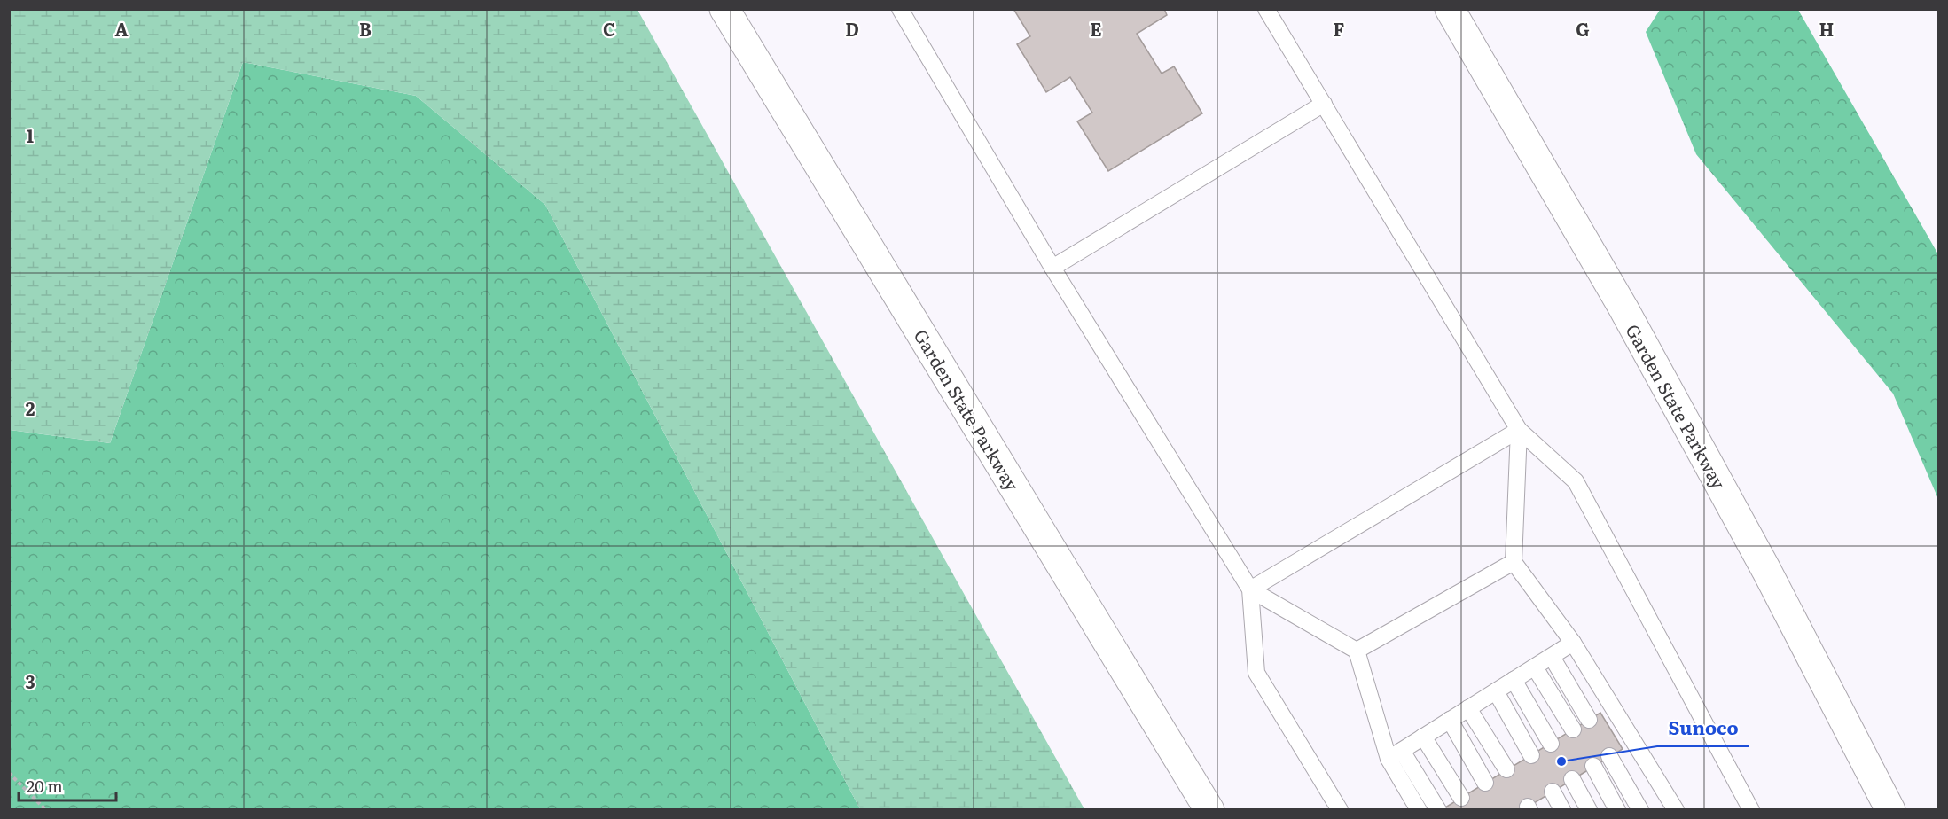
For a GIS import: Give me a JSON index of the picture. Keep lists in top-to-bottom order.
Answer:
{
  "streets": {
    "highway": ["Garden State Parkway"]
  },
  "places": ["Sunoco"],
  "scale_bar": "20 m",
  "grid": {
    "columns": [
      "A",
      "B",
      "C",
      "D",
      "E",
      "F",
      "G",
      "H"
    ],
    "rows": ["1", "2", "3"]
  }
}
